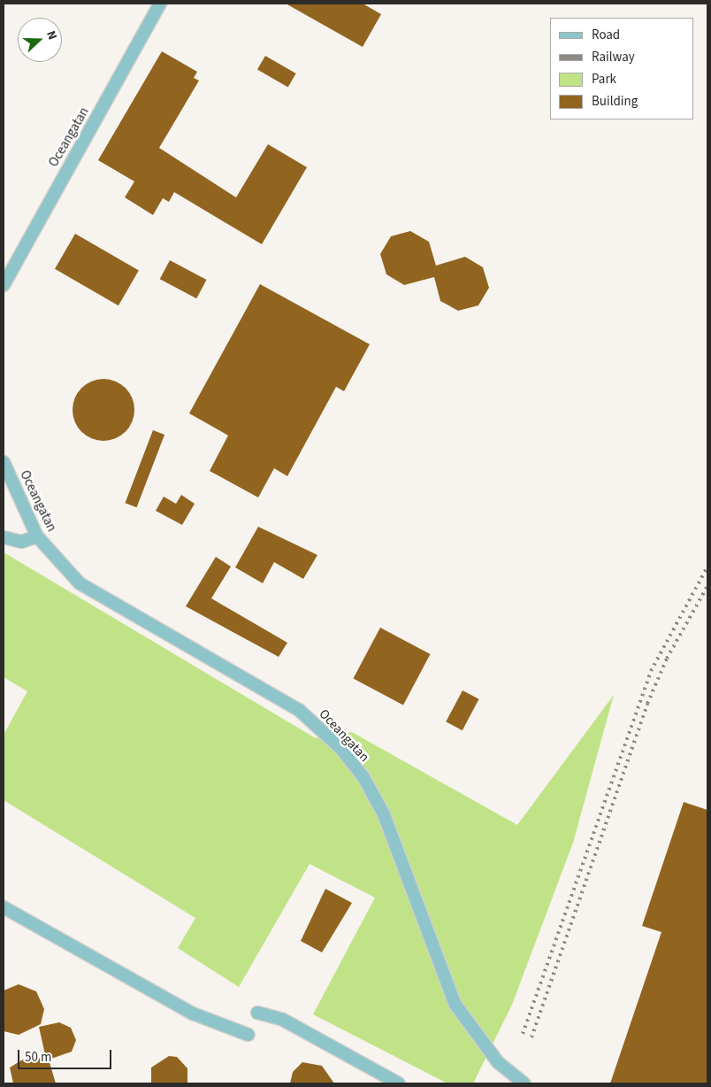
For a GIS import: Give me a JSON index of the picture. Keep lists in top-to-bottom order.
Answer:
{
  "streets": {
    "street": ["Oceangatan"]
  },
  "legend": [
    "Road",
    "Railway",
    "Park",
    "Building"
  ],
  "scale_bar": "50 m",
  "north": "right"
}
